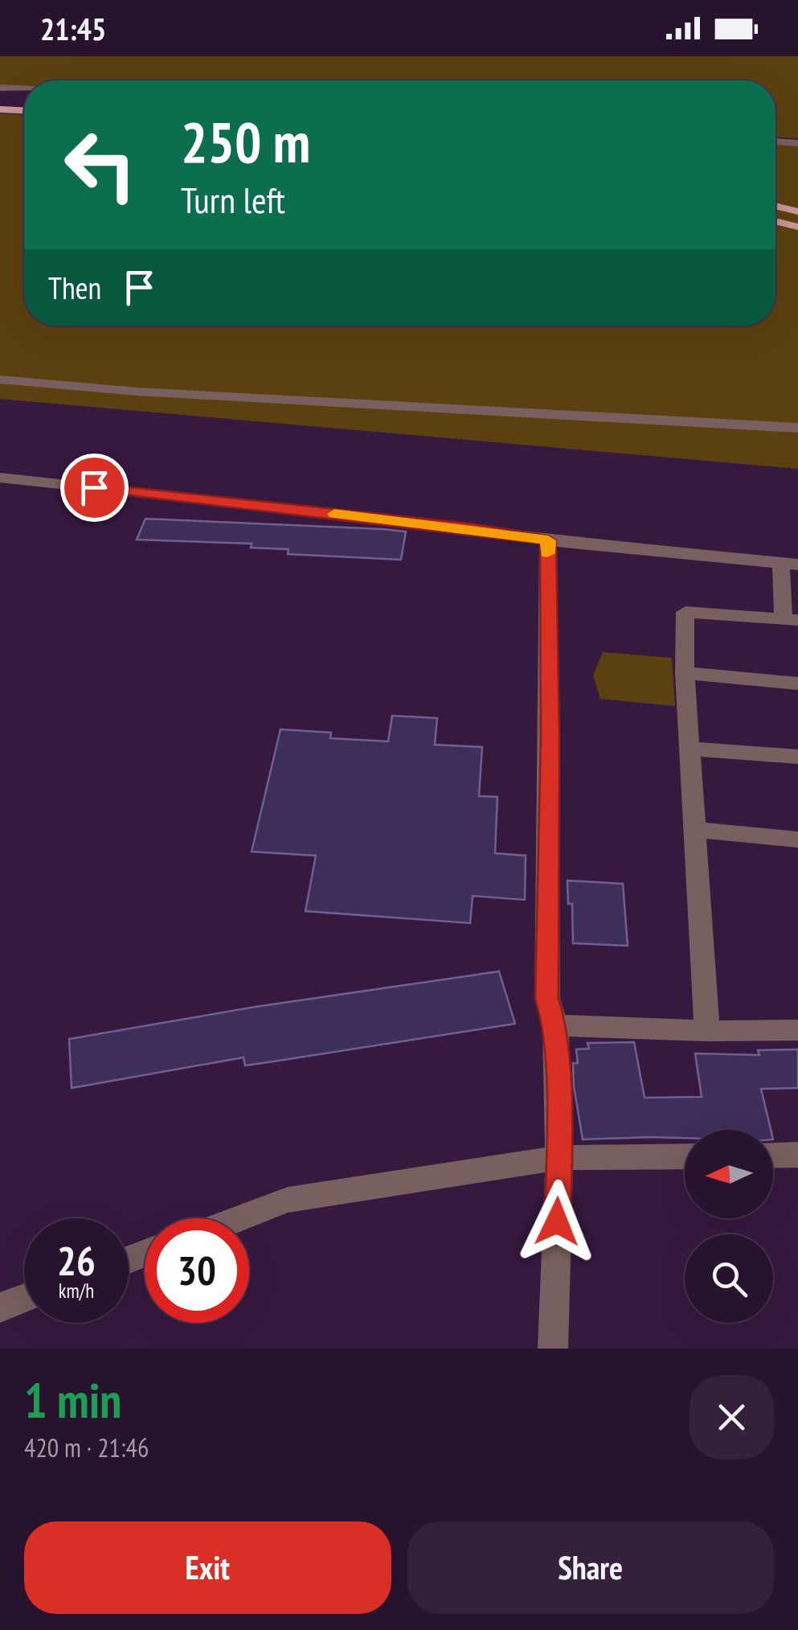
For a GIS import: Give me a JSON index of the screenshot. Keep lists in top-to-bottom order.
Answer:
{
  "north": "left",
  "page": {
    "status": "21:45",
    "turn": ["250 m", "Turn left"],
    "then": "Then",
    "speed": "26 km/h",
    "limit": "30",
    "heading": ["1 min", "420 m · 21:46"],
    "buttons": ["Exit", "Share"]
  }
}
